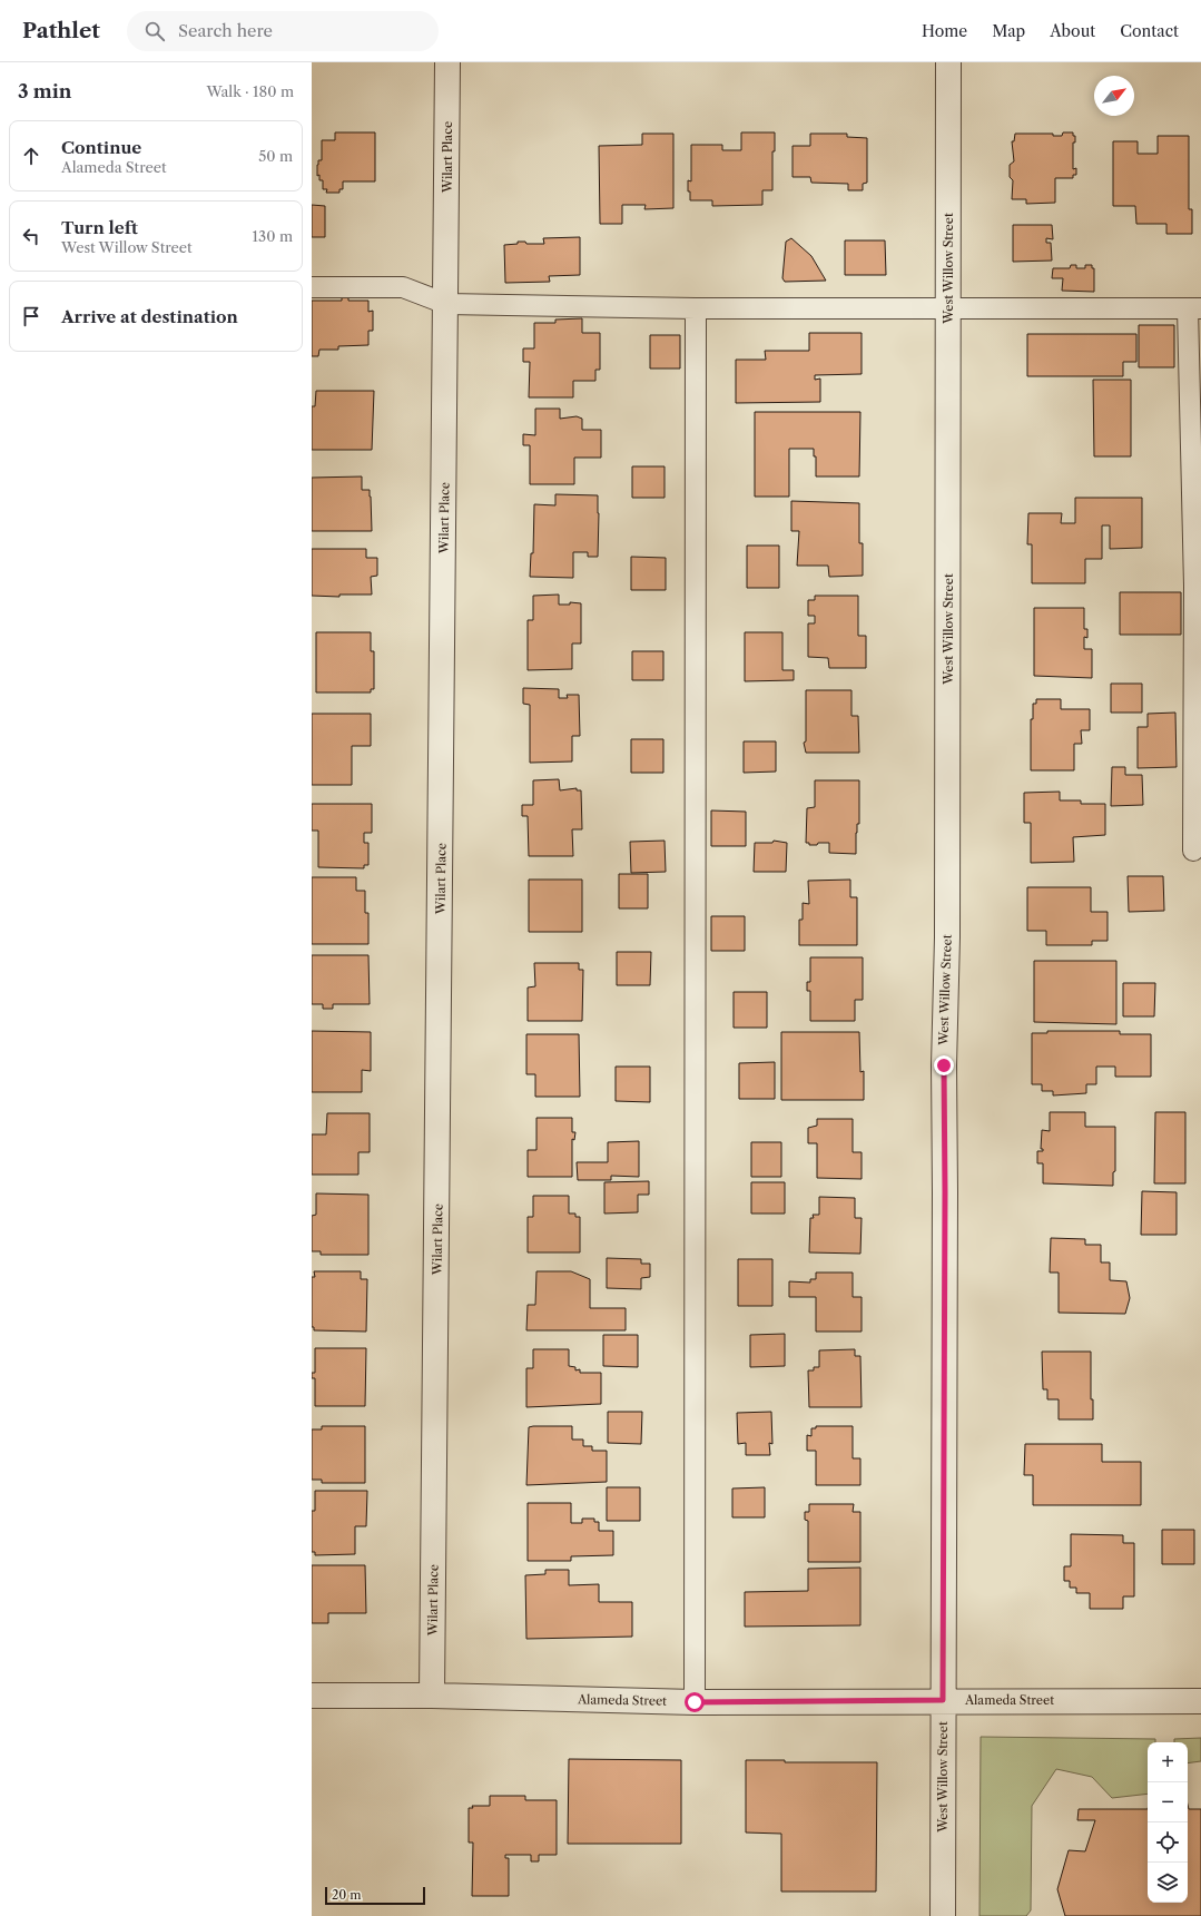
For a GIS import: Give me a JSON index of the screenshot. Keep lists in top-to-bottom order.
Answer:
{
  "streets": {
    "street": ["Wilart Place", "West Willow Street", "Alameda Street"]
  },
  "crossings": [
    ["Wilart Place", "Alameda Street"],
    ["West Willow Street", "Alameda Street"]
  ],
  "scale_bar": "20 m",
  "north": "top right",
  "page": {
    "header": "Pathlet",
    "search": "Search here",
    "nav": [
      "Home",
      "Map",
      "About",
      "Contact"
    ],
    "heading": ["3 min", "Walk · 180 m"],
    "list": [
      ["Continue", "Alameda Street", "50 m"],
      ["Turn left", "West Willow Street", "130 m"],
      "Arrive at destination"
    ],
    "map_buttons": ["+", "−"],
    "scale": "20 m"
  }
}
